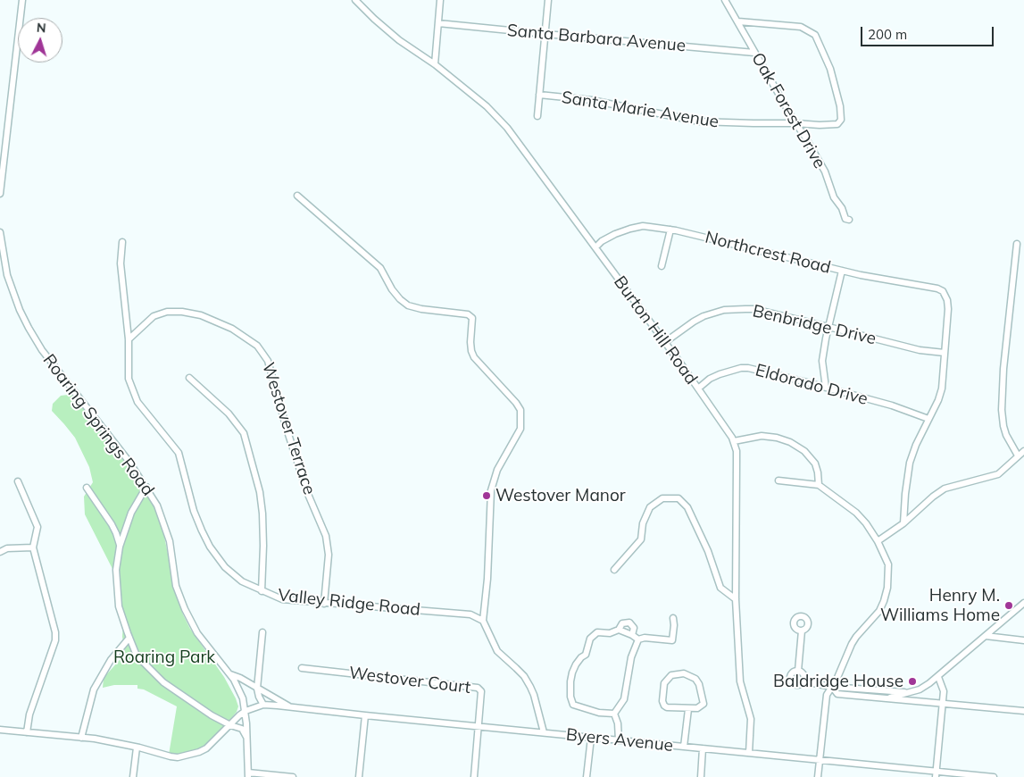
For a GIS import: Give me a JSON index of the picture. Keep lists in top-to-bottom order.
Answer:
{
  "streets": {
    "street": [
      "Santa Barbara Avenue",
      "Santa Marie Avenue",
      "Oak Forest Drive",
      "Northcrest Road",
      "Benbridge Drive",
      "Burton Hill Road",
      "Eldorado Drive",
      "Roaring Springs Road",
      "Westover Terrace",
      "Valley Ridge Road",
      "Westover Court",
      "Byers Avenue"
    ]
  },
  "crossings": [
    ["Santa Barbara Avenue", "Oak Forest Drive"],
    ["Santa Marie Avenue", "Oak Forest Drive"],
    ["Northcrest Road", "Benbridge Drive"],
    ["Northcrest Road", "Burton Hill Road"],
    ["Benbridge Drive", "Burton Hill Road"],
    ["Burton Hill Road", "Eldorado Drive"],
    ["Burton Hill Road", "Byers Avenue"],
    ["Roaring Springs Road", "Byers Avenue"],
    ["Westover Terrace", "Valley Ridge Road"],
    ["Westover Court", "Byers Avenue"]
  ],
  "parks": ["Roaring Park"],
  "places": ["Westover Manor", "Henry M. Williams Home", "Baldridge House"],
  "scale_bar": "200 m",
  "north": "top"
}
